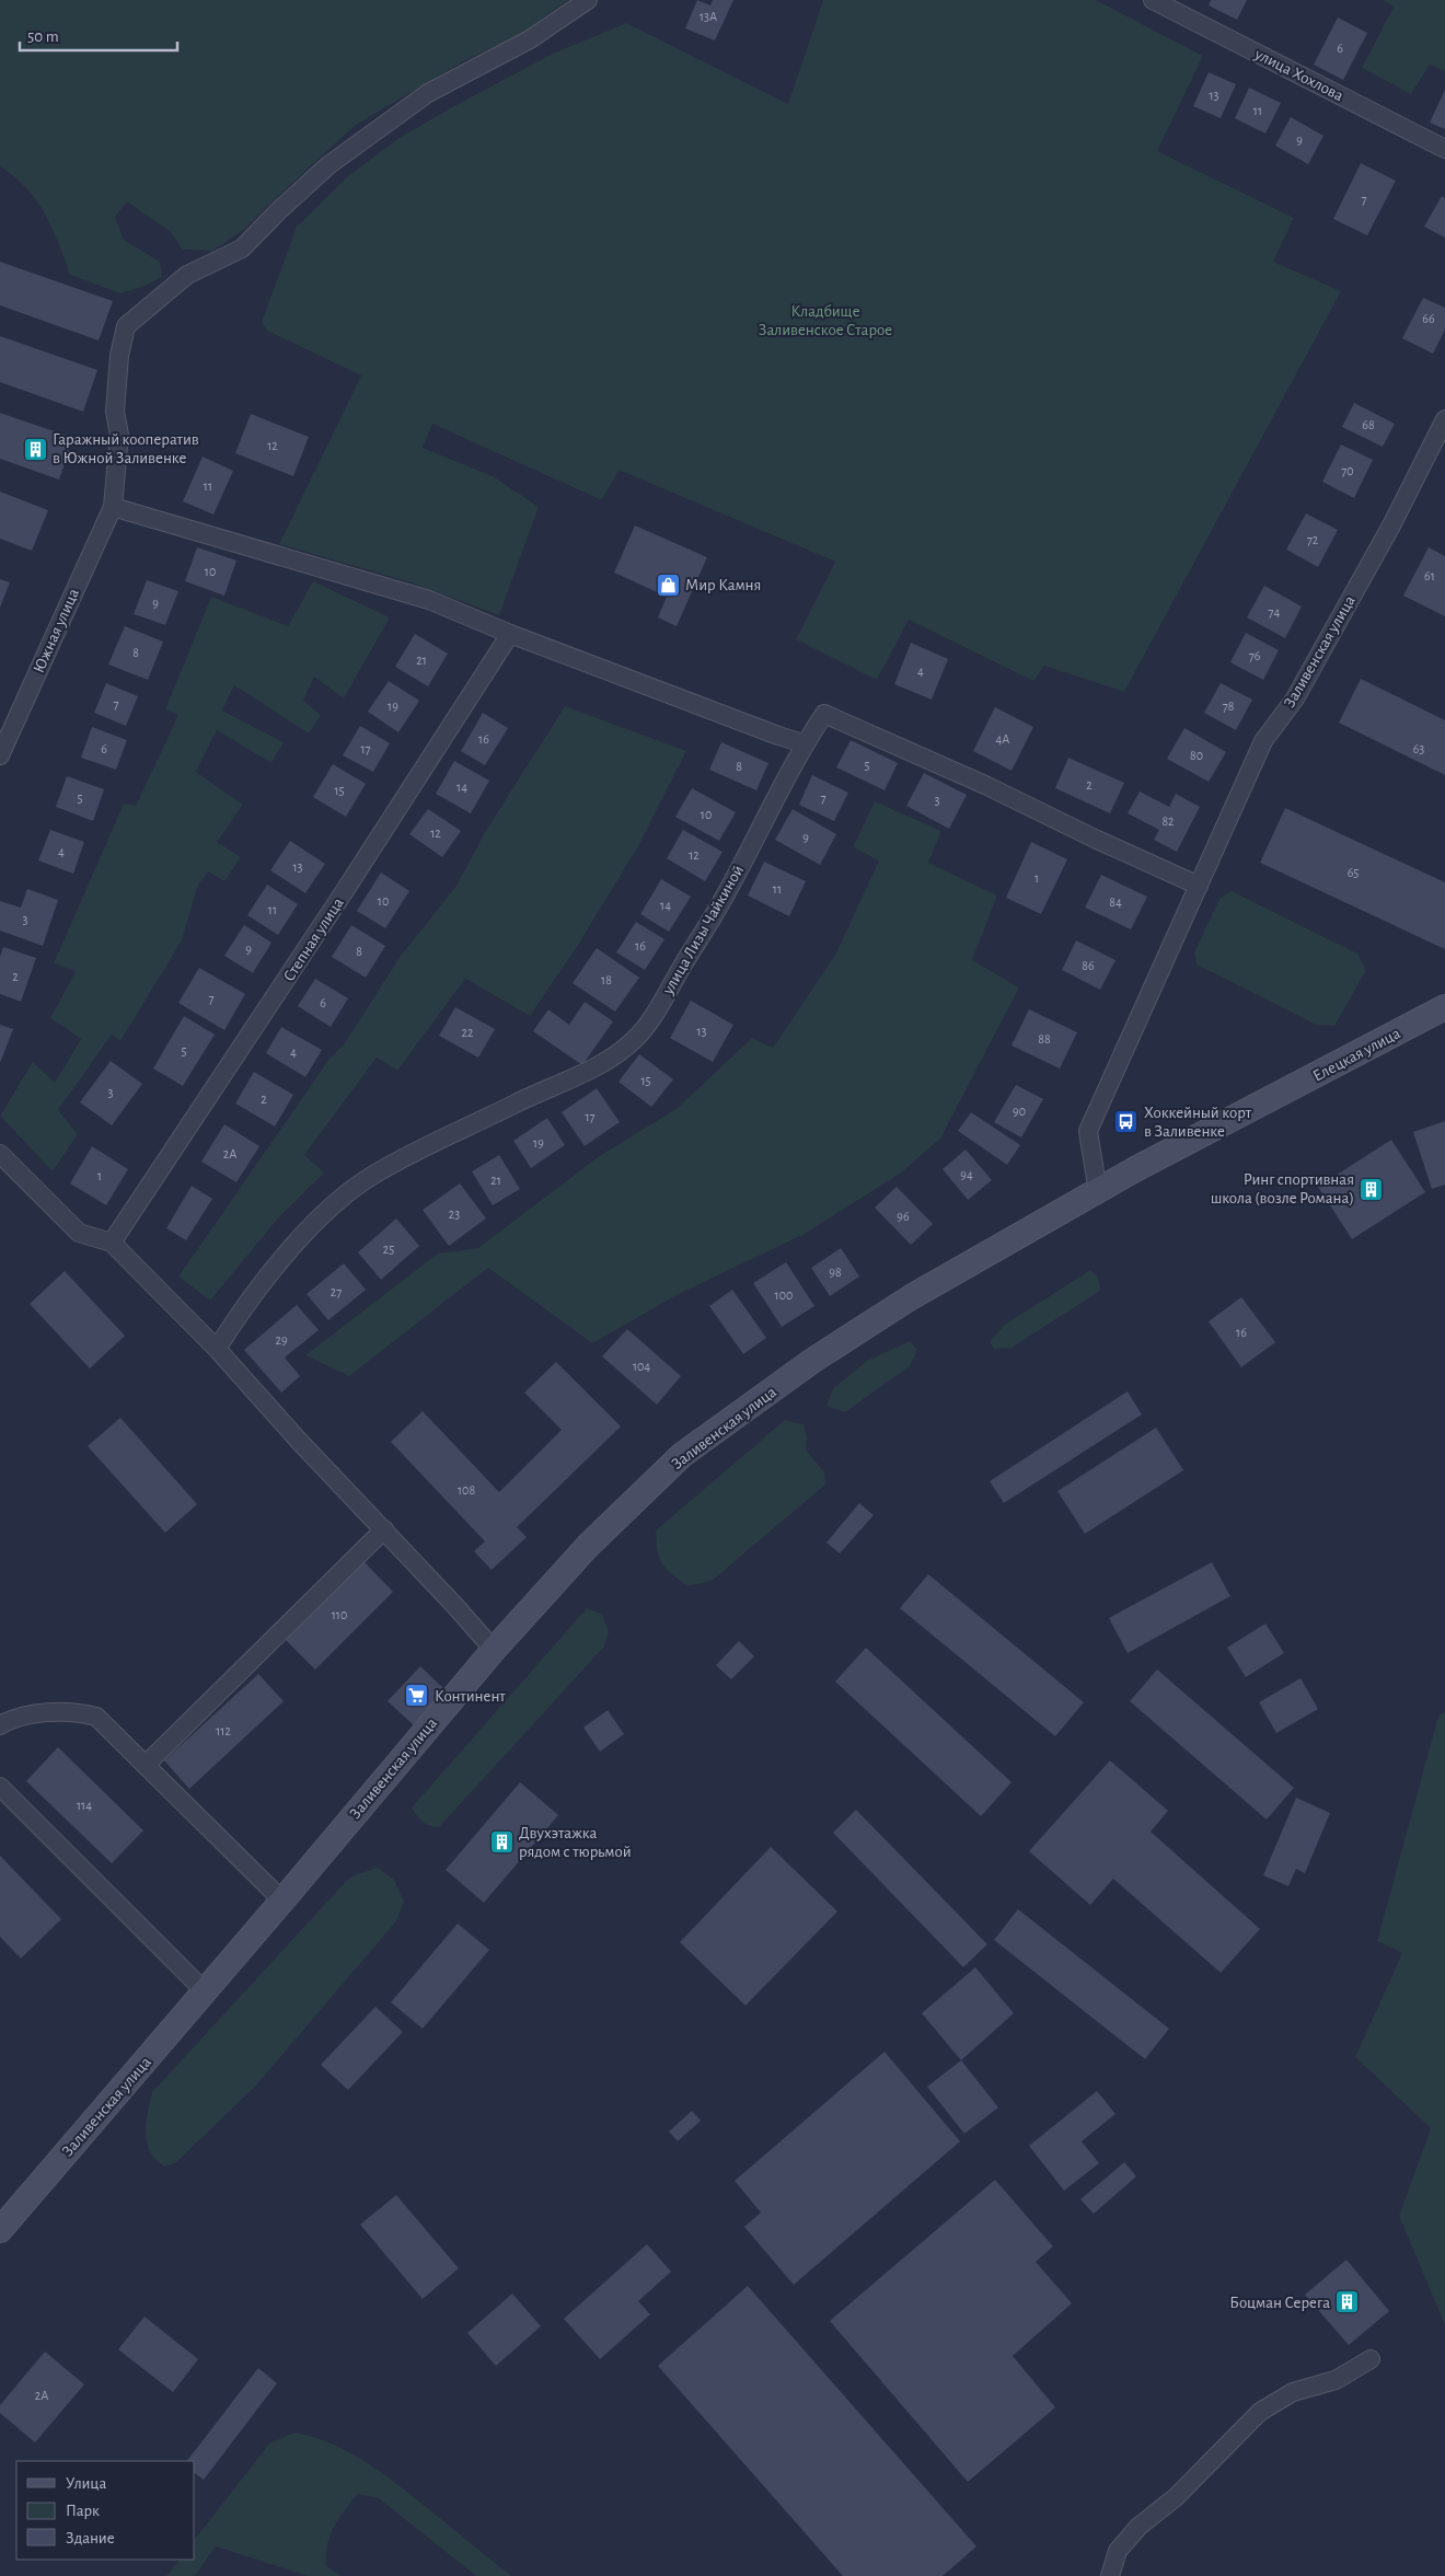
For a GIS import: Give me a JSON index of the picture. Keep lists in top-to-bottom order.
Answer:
{
  "streets": {
    "street": [
      "улица Хохлова",
      "Южная улица",
      "Заливенская улица",
      "улица Лизы Чайкиной",
      "Степная улица",
      "Елецкая улица"
    ]
  },
  "crossings": [
    ["Заливенская улица", "улица Лизы Чайкиной"],
    ["Заливенская улица", "Елецкая улица"]
  ],
  "parks": ["Кладбище Заливенское Старое"],
  "places": {
    "building": [
      "Гаражный кооператив в Южной Заливенке",
      "Ринг спортивная школа (возле Романа)",
      "Двухэтажка рядом с тюрьмой",
      "Боцман Серега"
    ],
    "shop": ["Мир Камня"],
    "bus stop": ["Хоккейный корт в Заливенке"],
    "supermarket": ["Континент"]
  },
  "house_numbers": [
    "13А",
    "6",
    "13",
    "11",
    "9",
    "7",
    "66",
    "68",
    "12",
    "70",
    "11",
    "72",
    "10",
    "61",
    "9",
    "74",
    "8",
    "76",
    "21",
    "4",
    "7",
    "19",
    "78",
    "16",
    "4А",
    "6",
    "17",
    "63",
    "80",
    "5",
    "8",
    "2",
    "14",
    "15",
    "5",
    "7",
    "3",
    "10",
    "82",
    "12",
    "9",
    "4",
    "12",
    "13",
    "65",
    "1",
    "11",
    "10",
    "84",
    "14",
    "11",
    "3",
    "16",
    "9",
    "8",
    "86",
    "2",
    "18",
    "7",
    "6",
    "13",
    "22",
    "88",
    "5",
    "4",
    "15",
    "3",
    "2",
    "90",
    "17",
    "19",
    "2А",
    "94",
    "1",
    "21",
    "23",
    "96",
    "25",
    "98",
    "27",
    "100",
    "16",
    "29",
    "104",
    "108",
    "110",
    "112",
    "114",
    "2А"
  ],
  "legend": ["Улица", "Парк", "Здание"],
  "scale_bar": "50 m"
}
